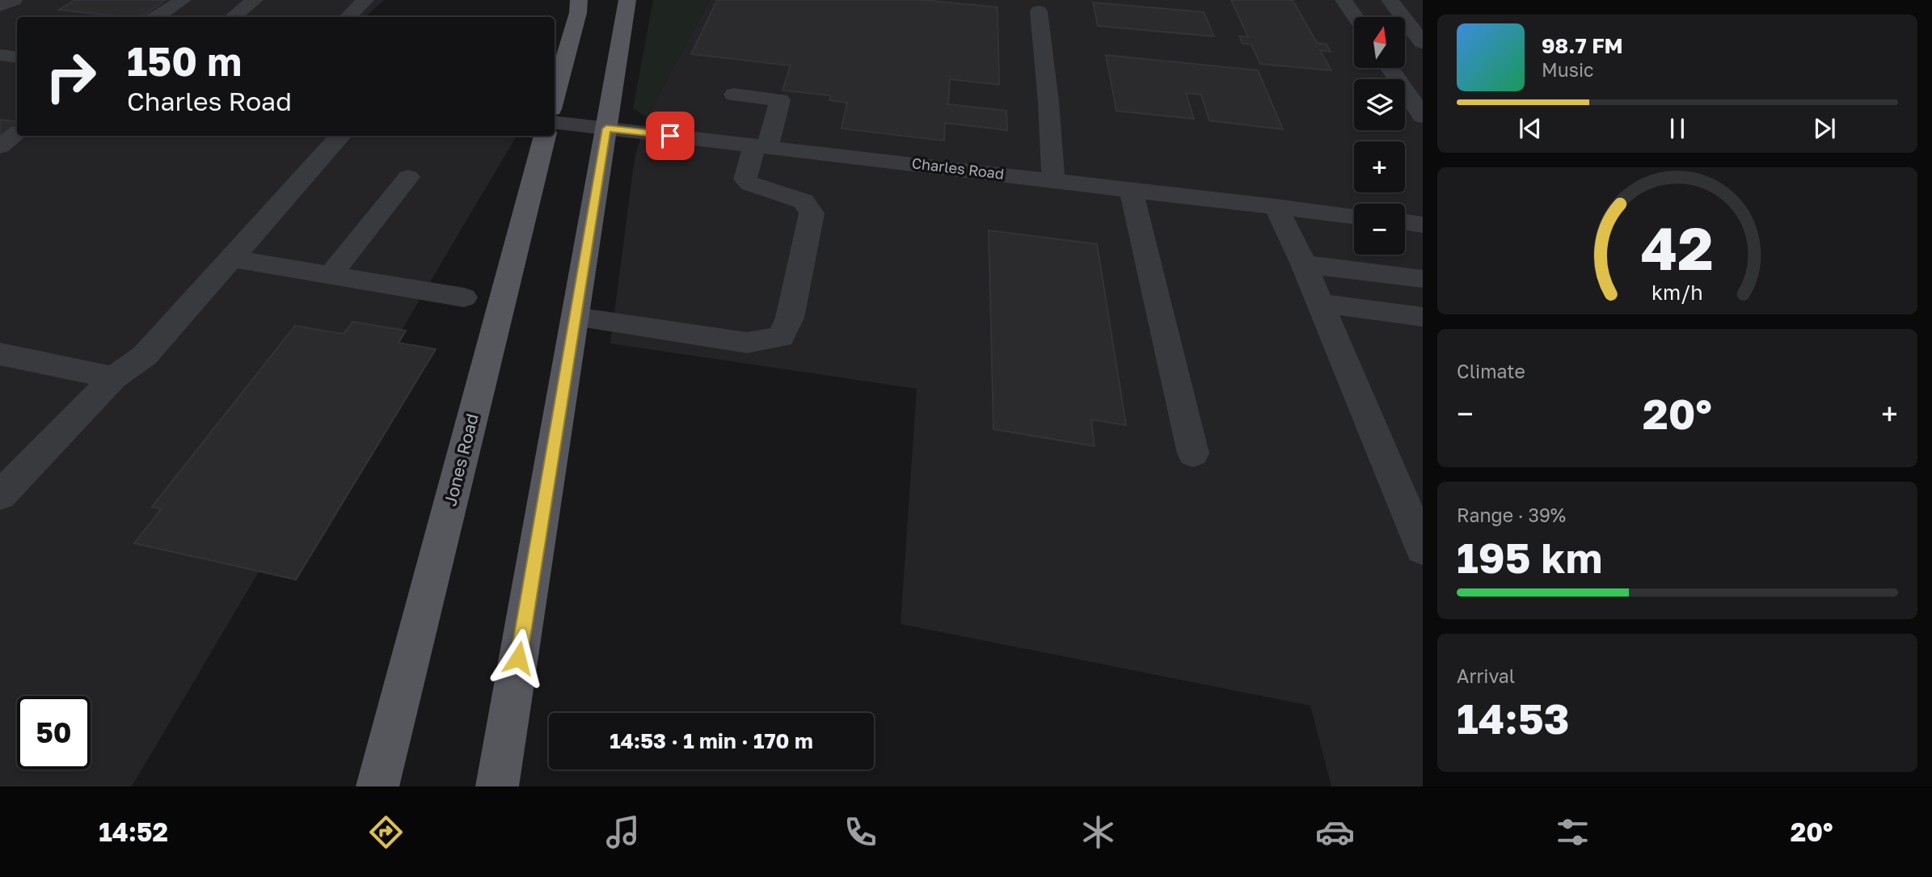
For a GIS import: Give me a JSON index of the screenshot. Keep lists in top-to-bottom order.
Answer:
{
  "streets": {
    "main road": ["Jones Road"],
    "street": ["Charles Road"]
  },
  "north": "top",
  "page": {
    "map_buttons": ["+", "−"],
    "turn": ["150 m", "Charles Road"],
    "song": ["98.7 FM", "Music"],
    "tile": [
      "Climate",
      ["Range · 39%", "195 km"],
      ["Arrival", "14:53"]
    ],
    "heat": ["−", "20°", "+"],
    "limit": "50",
    "trip": "14:53 · 1 min · 170 m",
    "tabs": ["14:52", "20°"],
    "gauge": ["42", "km/h"]
  }
}
